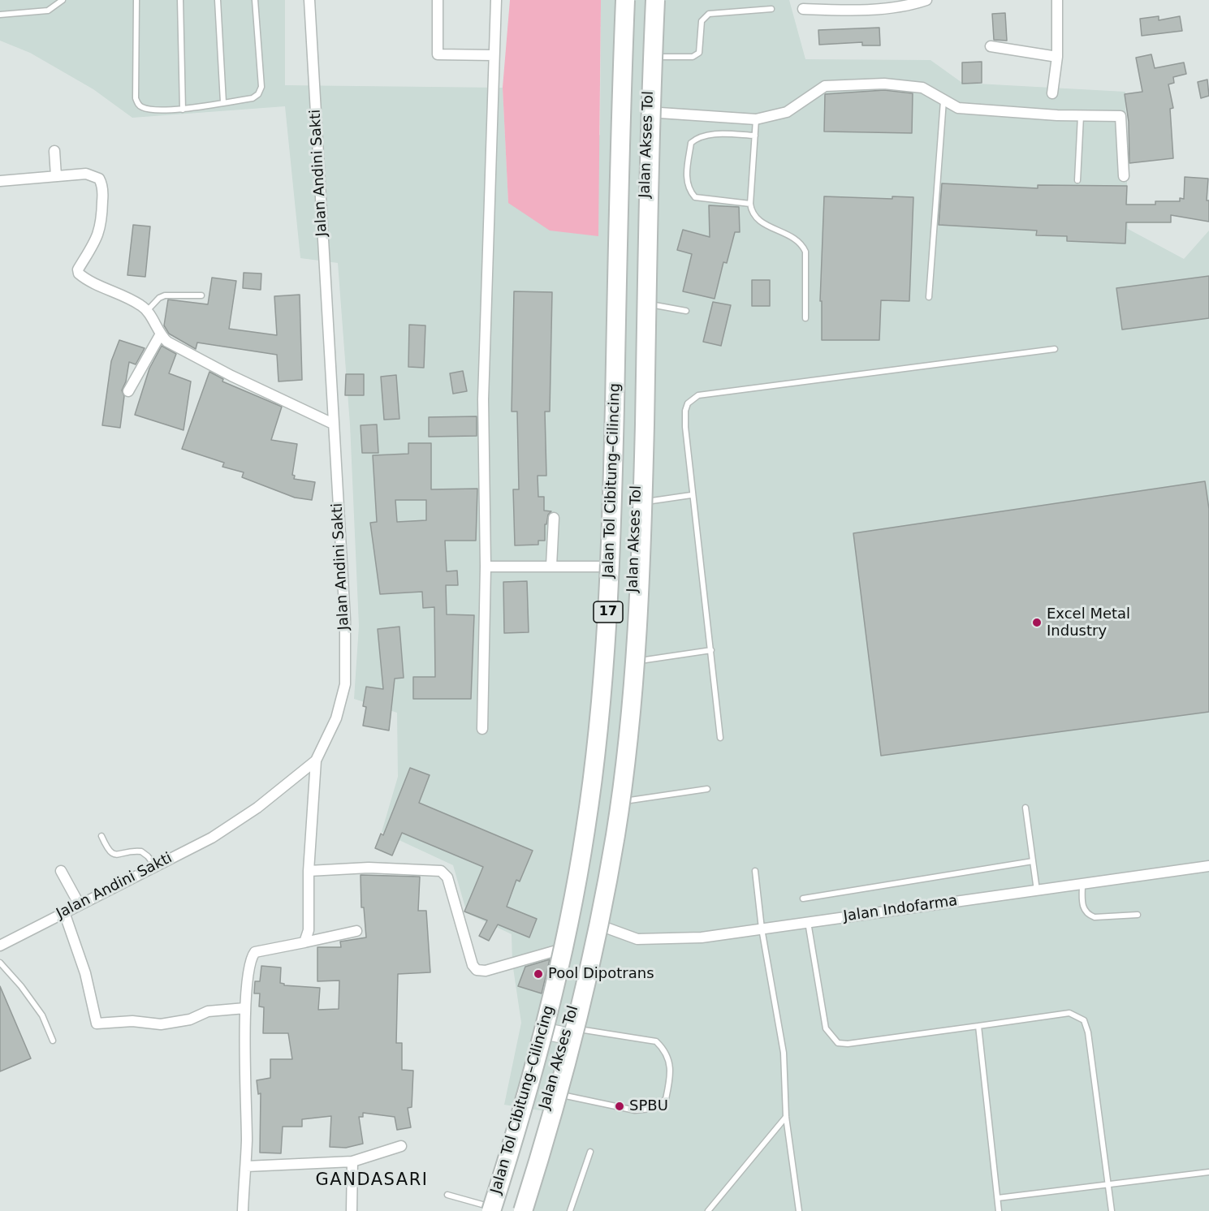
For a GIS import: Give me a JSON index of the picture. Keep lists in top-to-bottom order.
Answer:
{
  "streets": {
    "highway": ["Jalan Tol Cibitung–Cilincing", "17"],
    "main road": ["Jalan Akses Tol"],
    "street": ["Jalan Andini Sakti", "Jalan Indofarma"]
  },
  "crossings": [
    ["Jalan Akses Tol", "Jalan Tol Cibitung–Cilincing"],
    ["Jalan Akses Tol", "Jalan Indofarma"]
  ],
  "districts": ["GANDASARI"],
  "places": ["Excel Metal Industry", "Pool Dipotrans", "SPBU"]
}
